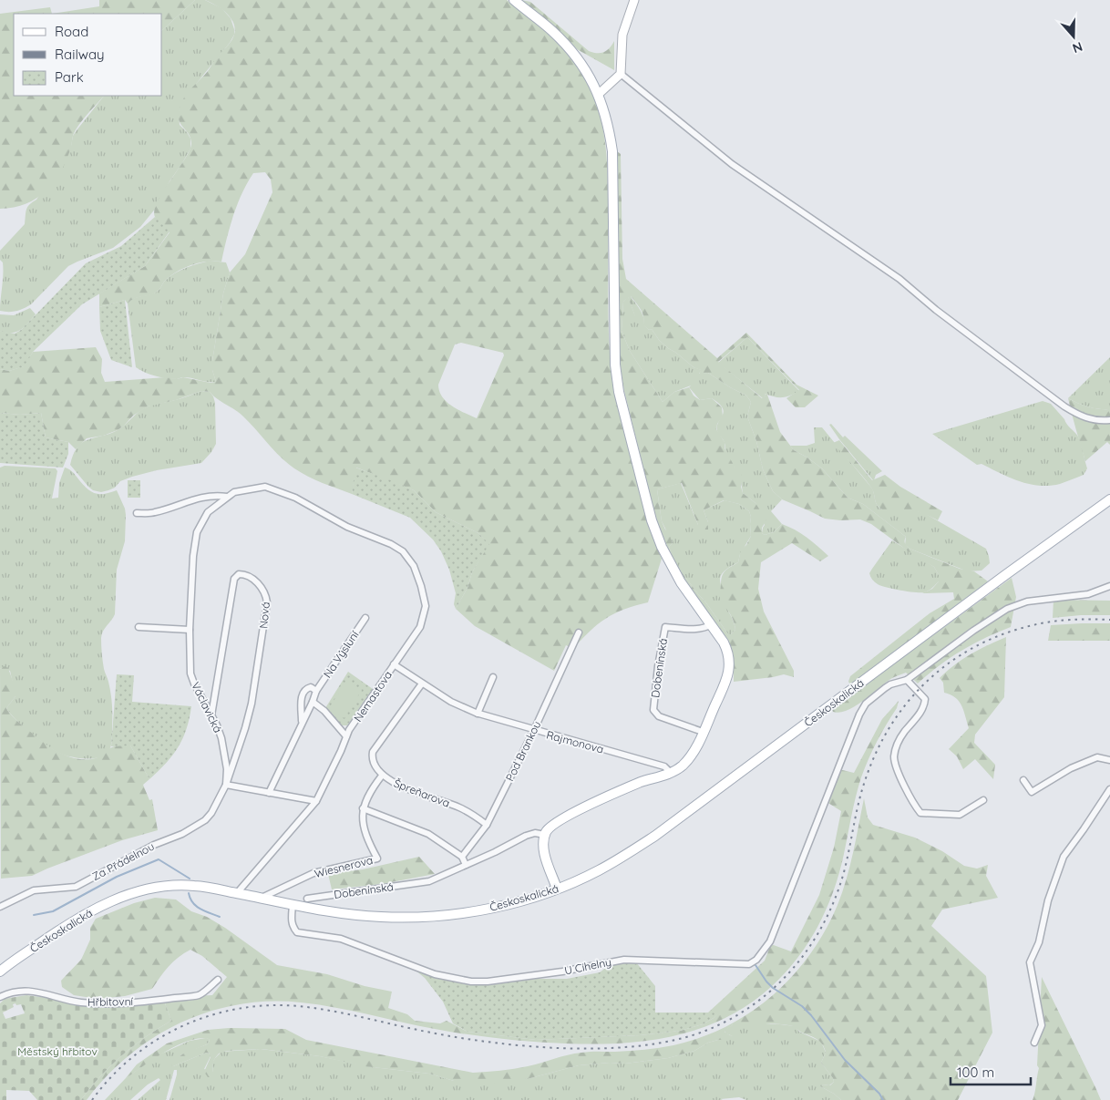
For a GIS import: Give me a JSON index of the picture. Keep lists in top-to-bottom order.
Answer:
{
  "streets": {
    "main road": ["Českoskalická"],
    "street": [
      "Nová",
      "Na Výsluní",
      "Dobenínská",
      "Nemastova",
      "Václavická",
      "Rajmonova",
      "Pod Brankou",
      "Špreňarova",
      "Za Přádelnou",
      "Wiesnerova",
      "U Cihelny",
      "Hřbitovní"
    ]
  },
  "crossings": [
    ["Nová", "Václavická"],
    ["Nová", "Za Přádelnou"],
    ["Nemastova", "Českoskalická"],
    ["Nemastova", "Václavická"],
    ["Nemastova", "Rajmonova"],
    ["Českoskalická", "Wiesnerova"],
    ["Českoskalická", "U Cihelny"],
    ["Václavická", "Za Přádelnou"],
    ["Rajmonova", "Pod Brankou"],
    ["Rajmonova", "Špreňarova"],
    ["Pod Brankou", "Špreňarova"]
  ],
  "parks": ["Městský hřbitov"],
  "legend": ["Road", "Railway", "Park"],
  "scale_bar": "100 m",
  "north": "bottom"
}
